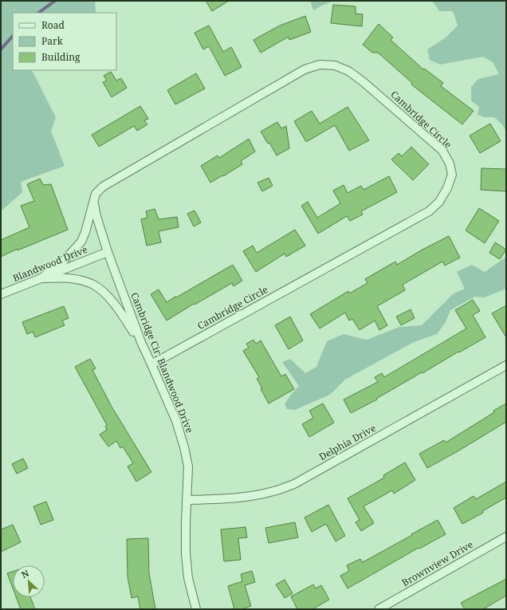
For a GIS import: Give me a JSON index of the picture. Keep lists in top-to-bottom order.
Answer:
{
  "streets": {
    "street": [
      "Cambridge Circle",
      "Blandwood Drive",
      "Cambridge Cir; Blandwood Drive",
      "Delphia Drive",
      "Brownview Drive"
    ]
  },
  "crossings": [
    ["Cambridge Circle", "Blandwood Drive"],
    ["Cambridge Circle", "Cambridge Cir; Blandwood Drive"],
    ["Blandwood Drive", "Cambridge Cir; Blandwood Drive"],
    ["Cambridge Cir; Blandwood Drive", "Delphia Drive"]
  ],
  "legend": ["Road", "Park", "Building"],
  "north": "top left"
}
